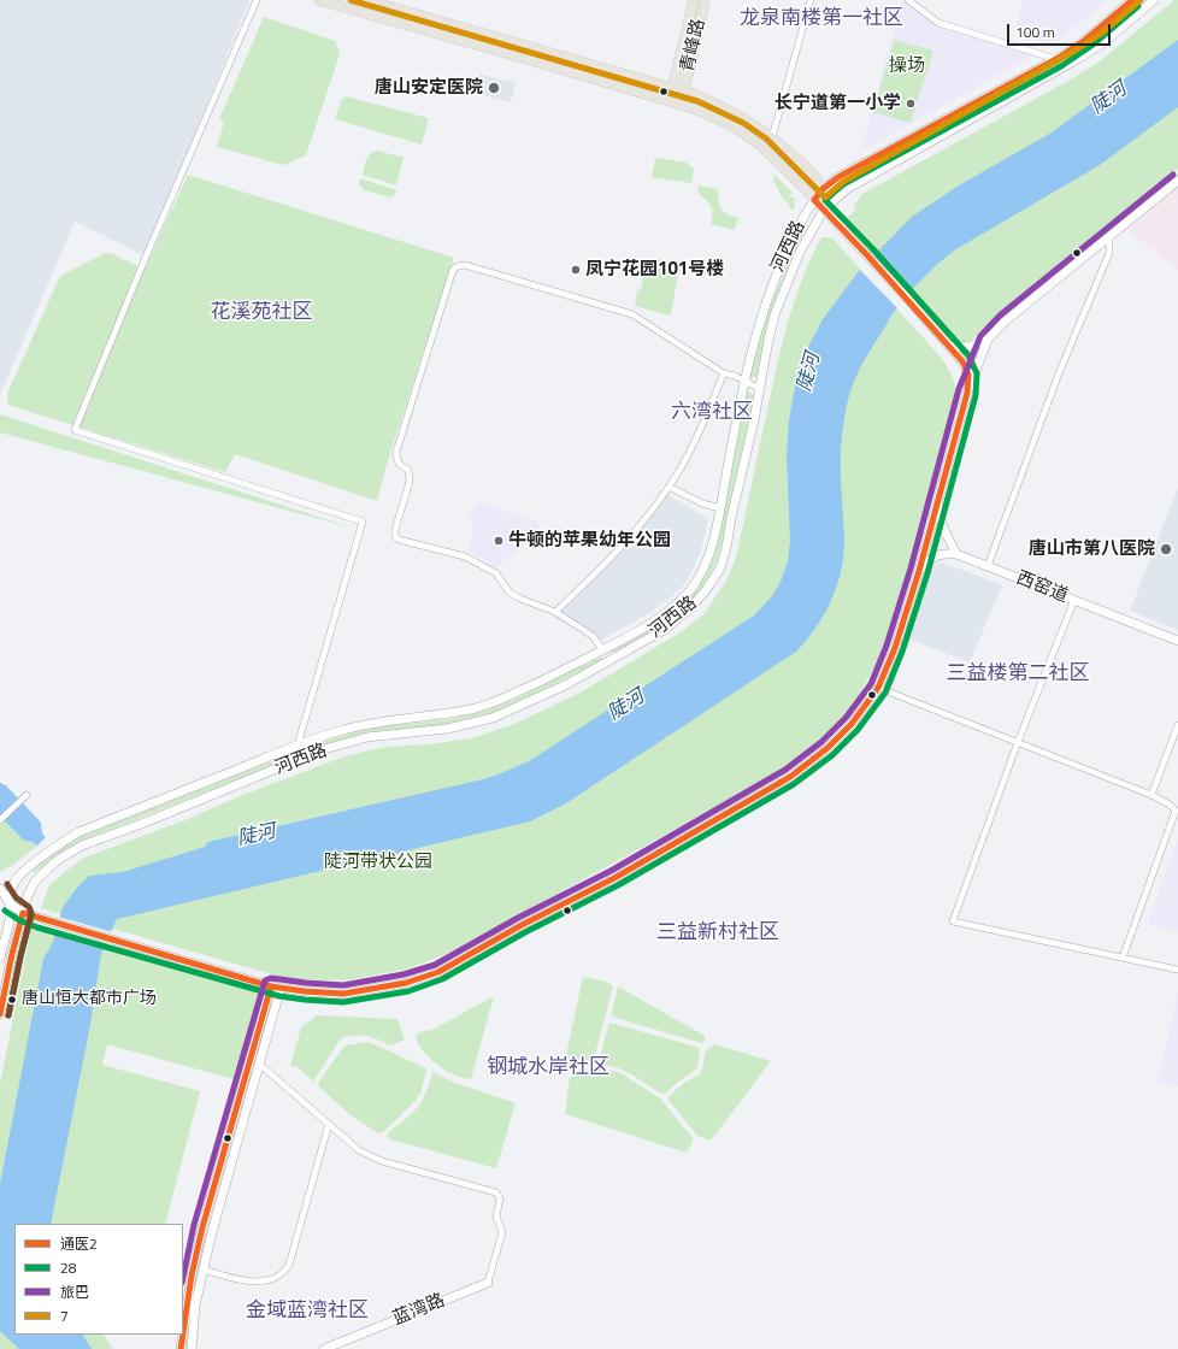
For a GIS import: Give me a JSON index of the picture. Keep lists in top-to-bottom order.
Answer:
{
  "streets": {
    "main road": [
      "青峰路",
      "河西路",
      "西窑道",
      "蓝湾路"
    ]
  },
  "districts": [
    "龙泉南楼第一社区",
    "花溪苑社区",
    "六湾社区",
    "三益楼第二社区",
    "三益新村社区",
    "钢城水岸社区",
    "金域蓝湾社区"
  ],
  "water": ["陡河"],
  "parks": ["操场", "陡河带状公园"],
  "places": [
    "唐山安定医院",
    "长宁道第一小学",
    "凤宁花园101号楼",
    "牛顿的苹果幼年公园",
    "唐山市第八医院",
    "唐山恒大都市广场"
  ],
  "lines": [
    "transit line 通医2",
    "transit line 7",
    "transit line 28",
    "transit line 旅巴"
  ],
  "legend": [
    "通医2",
    "28",
    "旅巴",
    "7"
  ],
  "scale_bar": "100 m"
}
